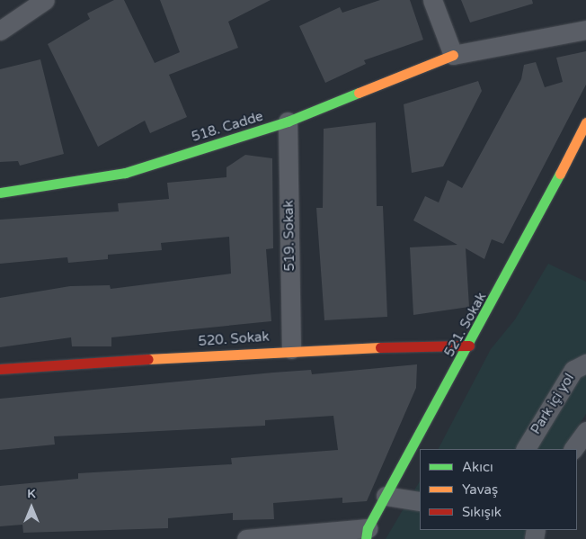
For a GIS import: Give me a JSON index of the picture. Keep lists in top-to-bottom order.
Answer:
{
  "streets": {
    "street": [
      "518. Cadde",
      "519. Sokak",
      "521. Sokak",
      "520. Sokak",
      "Park içi yol"
    ]
  },
  "crossings": [
    ["518. Cadde", "519. Sokak"],
    ["519. Sokak", "520. Sokak"],
    ["521. Sokak", "520. Sokak"]
  ],
  "legend": ["Akıcı", "Yavaş", "Sıkışık"],
  "north": "top"
}
